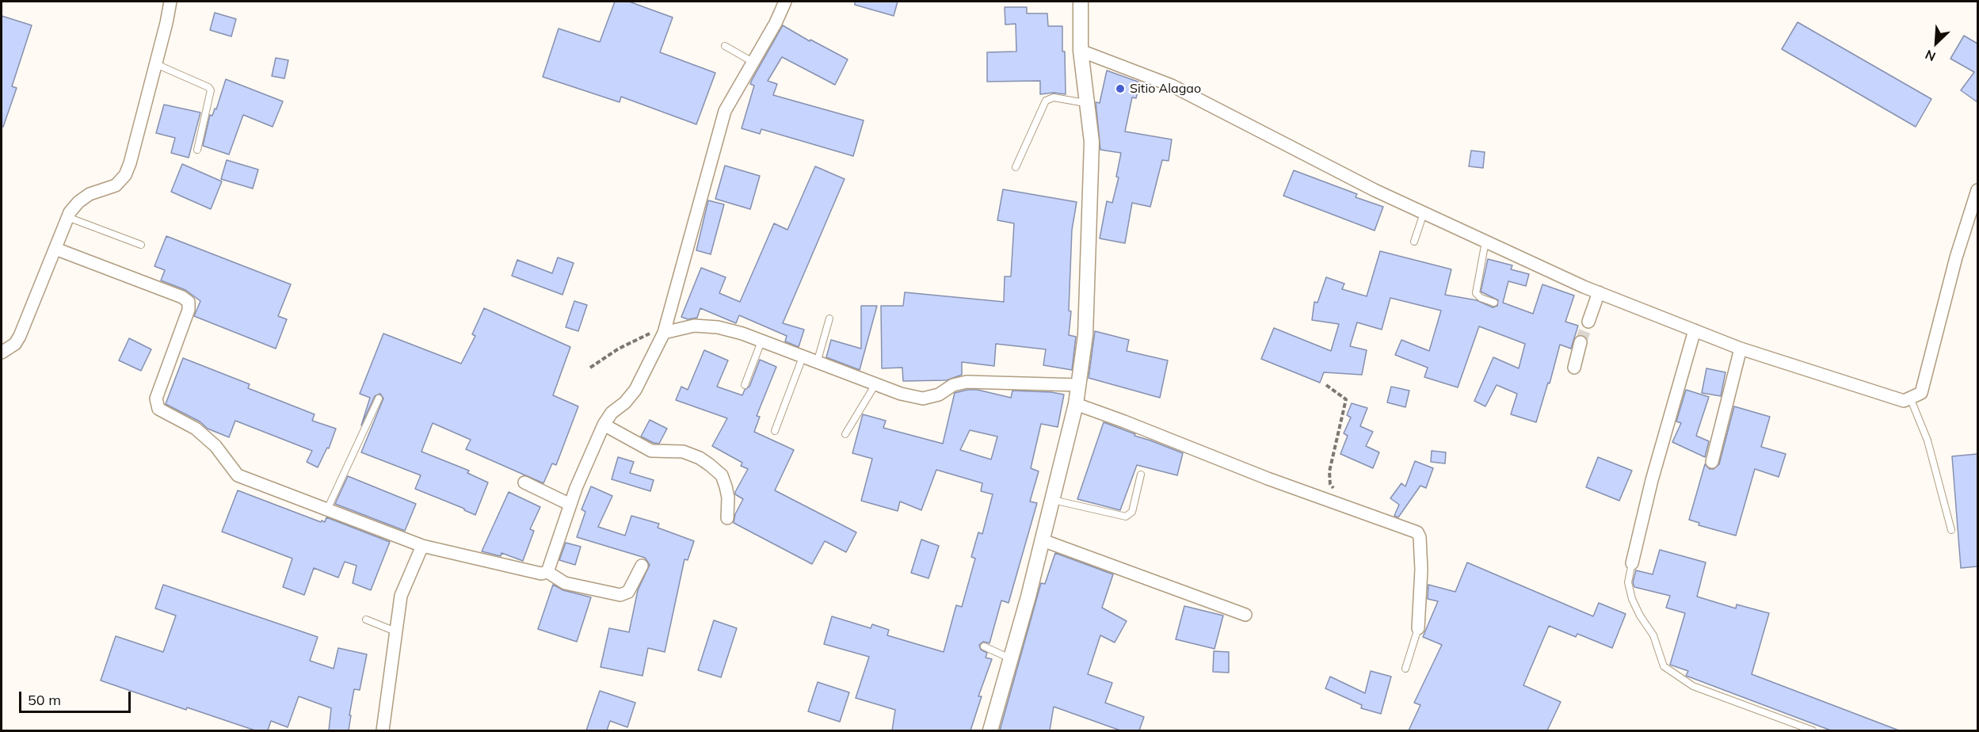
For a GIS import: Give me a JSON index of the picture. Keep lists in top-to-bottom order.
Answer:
{
  "places": ["Sitio Alagao"],
  "scale_bar": "50 m",
  "north": "bottom left"
}
